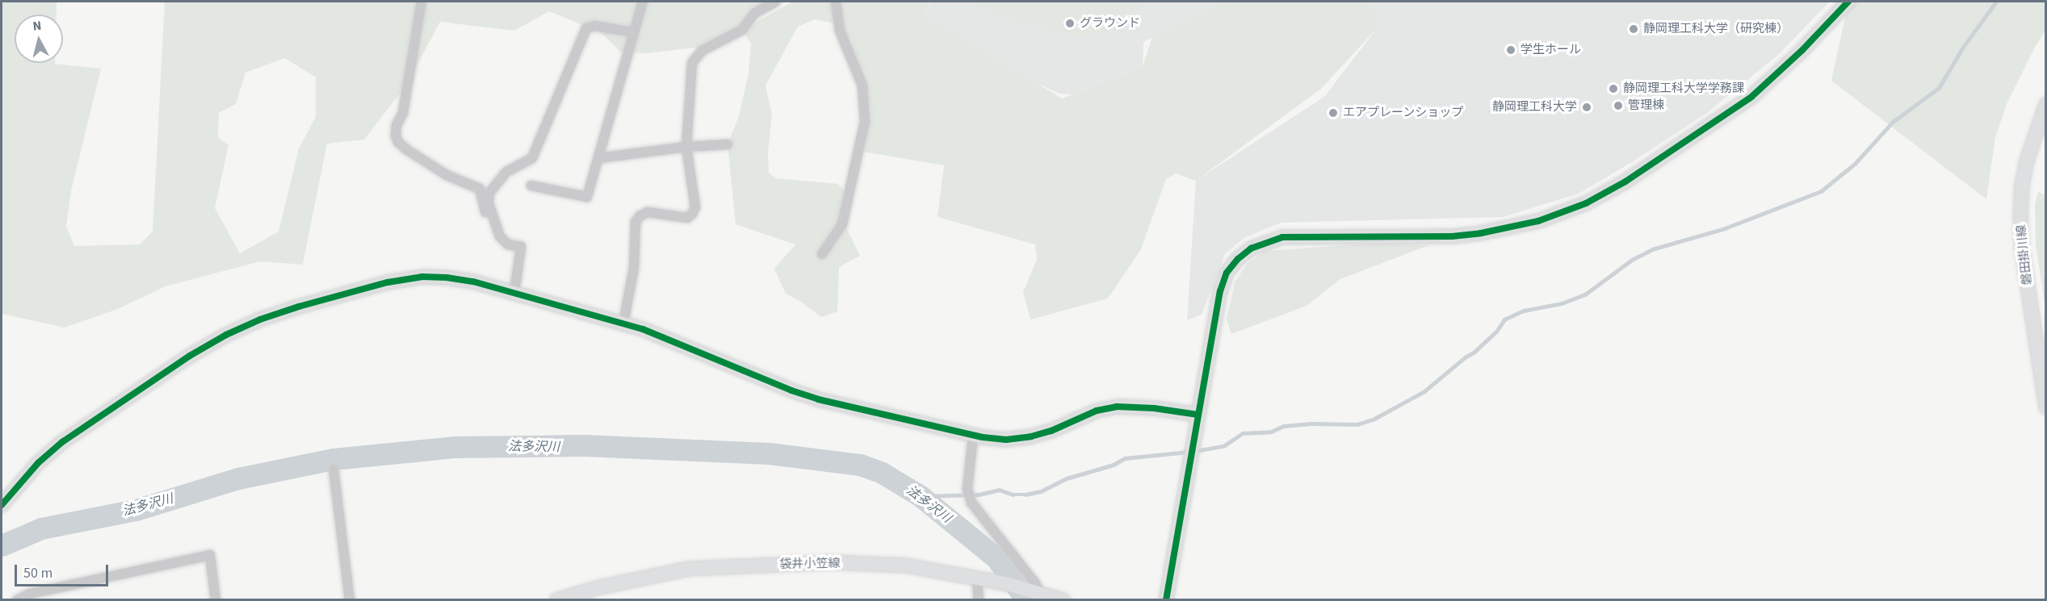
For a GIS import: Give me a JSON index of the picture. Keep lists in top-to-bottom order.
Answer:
{
  "streets": {
    "street": ["磐田掛川線", "袋井小笠線"]
  },
  "water": ["法多沢川"],
  "places": [
    "グラウンド",
    "静岡理工科大学（研究棟）",
    "学生ホール",
    "静岡理工科大学学務課",
    "管理棟",
    "静岡理工科大学",
    "エアプレーンショップ"
  ],
  "scale_bar": "50 m",
  "north": "top"
}
